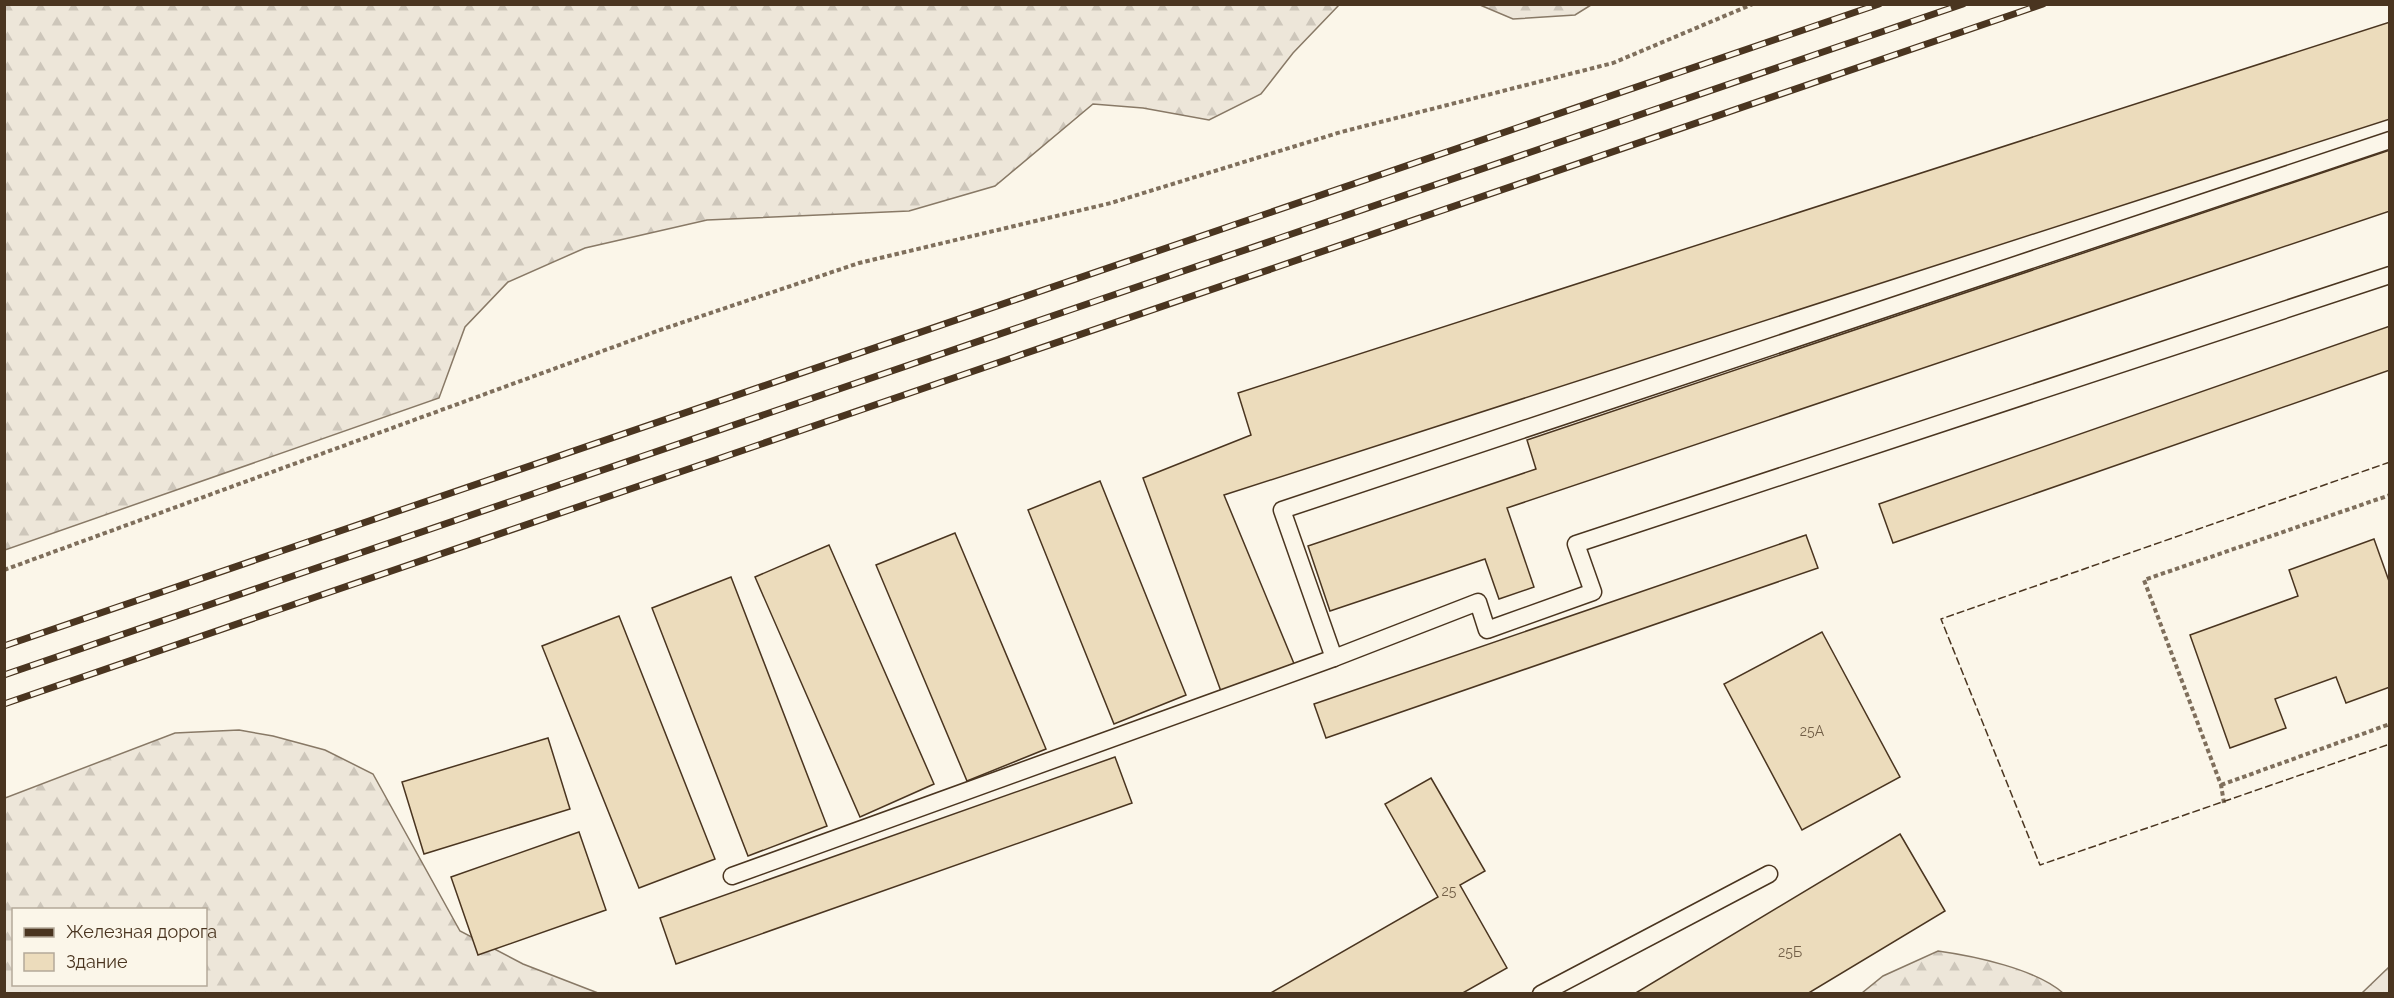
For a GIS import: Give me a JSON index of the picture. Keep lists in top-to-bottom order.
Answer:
{
  "house_numbers": ["25А", "25", "25Б"],
  "legend": ["Железная дорога", "Здание"]
}
